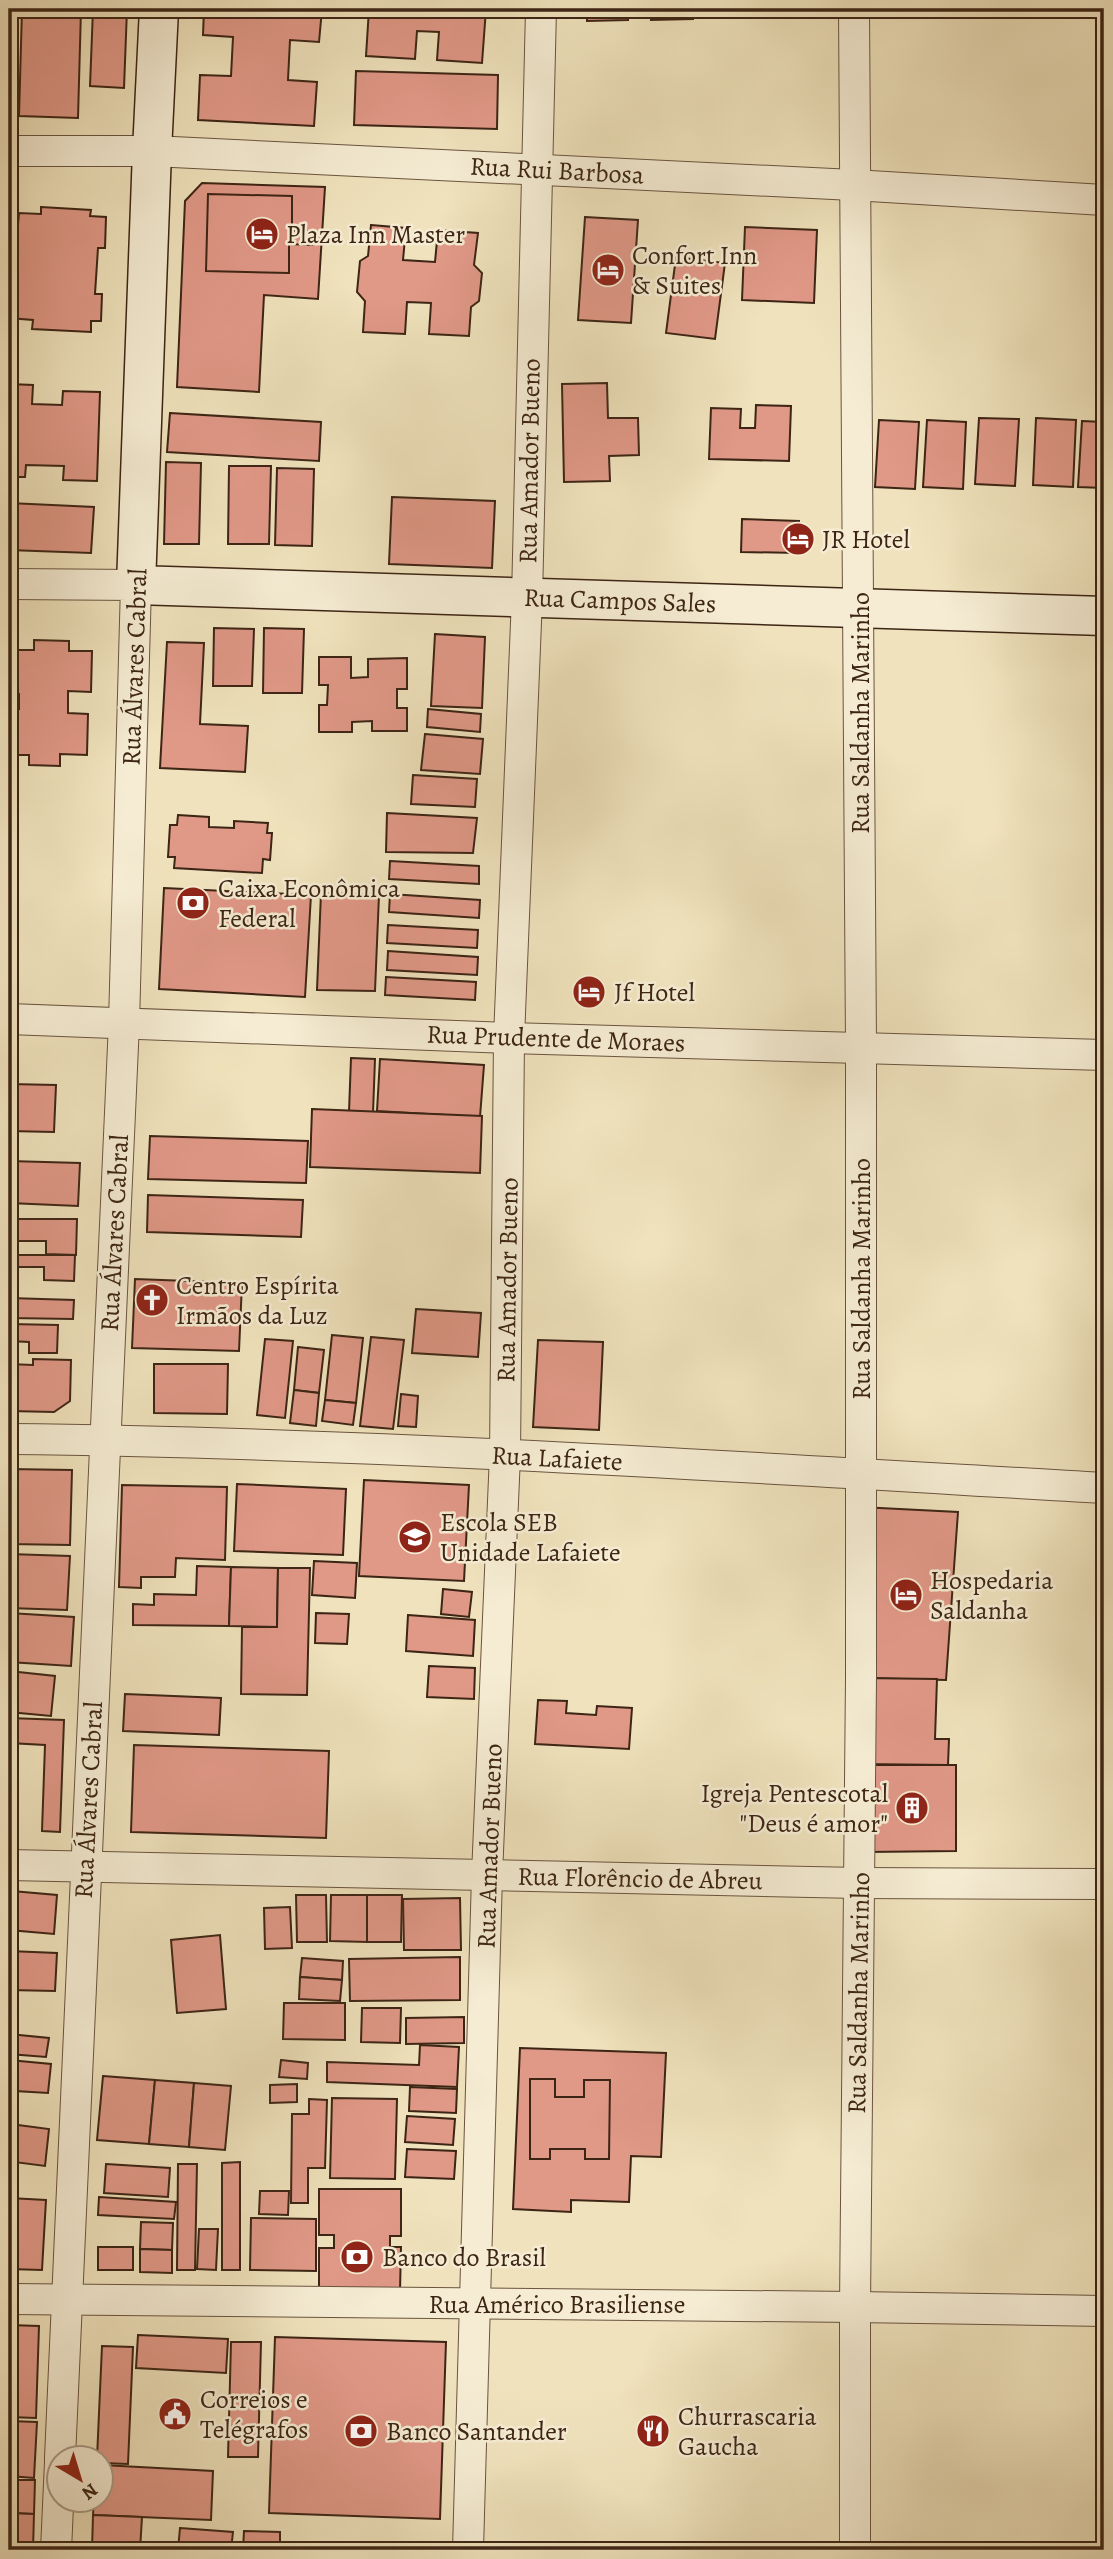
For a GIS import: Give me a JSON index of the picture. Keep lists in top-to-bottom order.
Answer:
{
  "streets": {
    "main road": ["Rua Campos Sales", "Rua Álvares Cabral"],
    "street": [
      "Rua Rui Barbosa",
      "Rua Amador Bueno",
      "Rua Saldanha Marinho",
      "Rua Prudente de Moraes",
      "Rua Lafaiete",
      "Rua Florêncio de Abreu",
      "Rua Américo Brasiliense"
    ]
  },
  "crossings": [
    ["Rua Rui Barbosa", "Rua Amador Bueno"],
    ["Rua Rui Barbosa", "Rua Álvares Cabral"],
    ["Rua Rui Barbosa", "Rua Saldanha Marinho"],
    ["Rua Amador Bueno", "Rua Campos Sales"],
    ["Rua Amador Bueno", "Rua Prudente de Moraes"],
    ["Rua Amador Bueno", "Rua Lafaiete"],
    ["Rua Amador Bueno", "Rua Florêncio de Abreu"],
    ["Rua Amador Bueno", "Rua Américo Brasiliense"],
    ["Rua Campos Sales", "Rua Álvares Cabral"],
    ["Rua Campos Sales", "Rua Saldanha Marinho"],
    ["Rua Álvares Cabral", "Rua Prudente de Moraes"],
    ["Rua Álvares Cabral", "Rua Lafaiete"],
    ["Rua Álvares Cabral", "Rua Florêncio de Abreu"],
    ["Rua Álvares Cabral", "Rua Américo Brasiliense"],
    ["Rua Saldanha Marinho", "Rua Prudente de Moraes"],
    ["Rua Saldanha Marinho", "Rua Lafaiete"],
    ["Rua Saldanha Marinho", "Rua Florêncio de Abreu"],
    ["Rua Saldanha Marinho", "Rua Américo Brasiliense"]
  ],
  "places": {
    "hotel": [
      "Plaza Inn Master",
      "Confort Inn & Suites",
      "JR Hotel",
      "Jf Hotel",
      "Hospedaria Saldanha"
    ],
    "bank": ["Caixa Econômica Federal", "Banco do Brasil", "Banco Santander"],
    "church": ["Centro Espírita Irmãos da Luz"],
    "school or university": ["Escola SEB Unidade Lafaiete"],
    "building": ["Igreja Pentescotal \"Deus é amor\""],
    "public building": ["Correios e Telégrafos"],
    "restaurant": ["Churrascaria Gaucha"]
  },
  "north": "bottom right"
}
